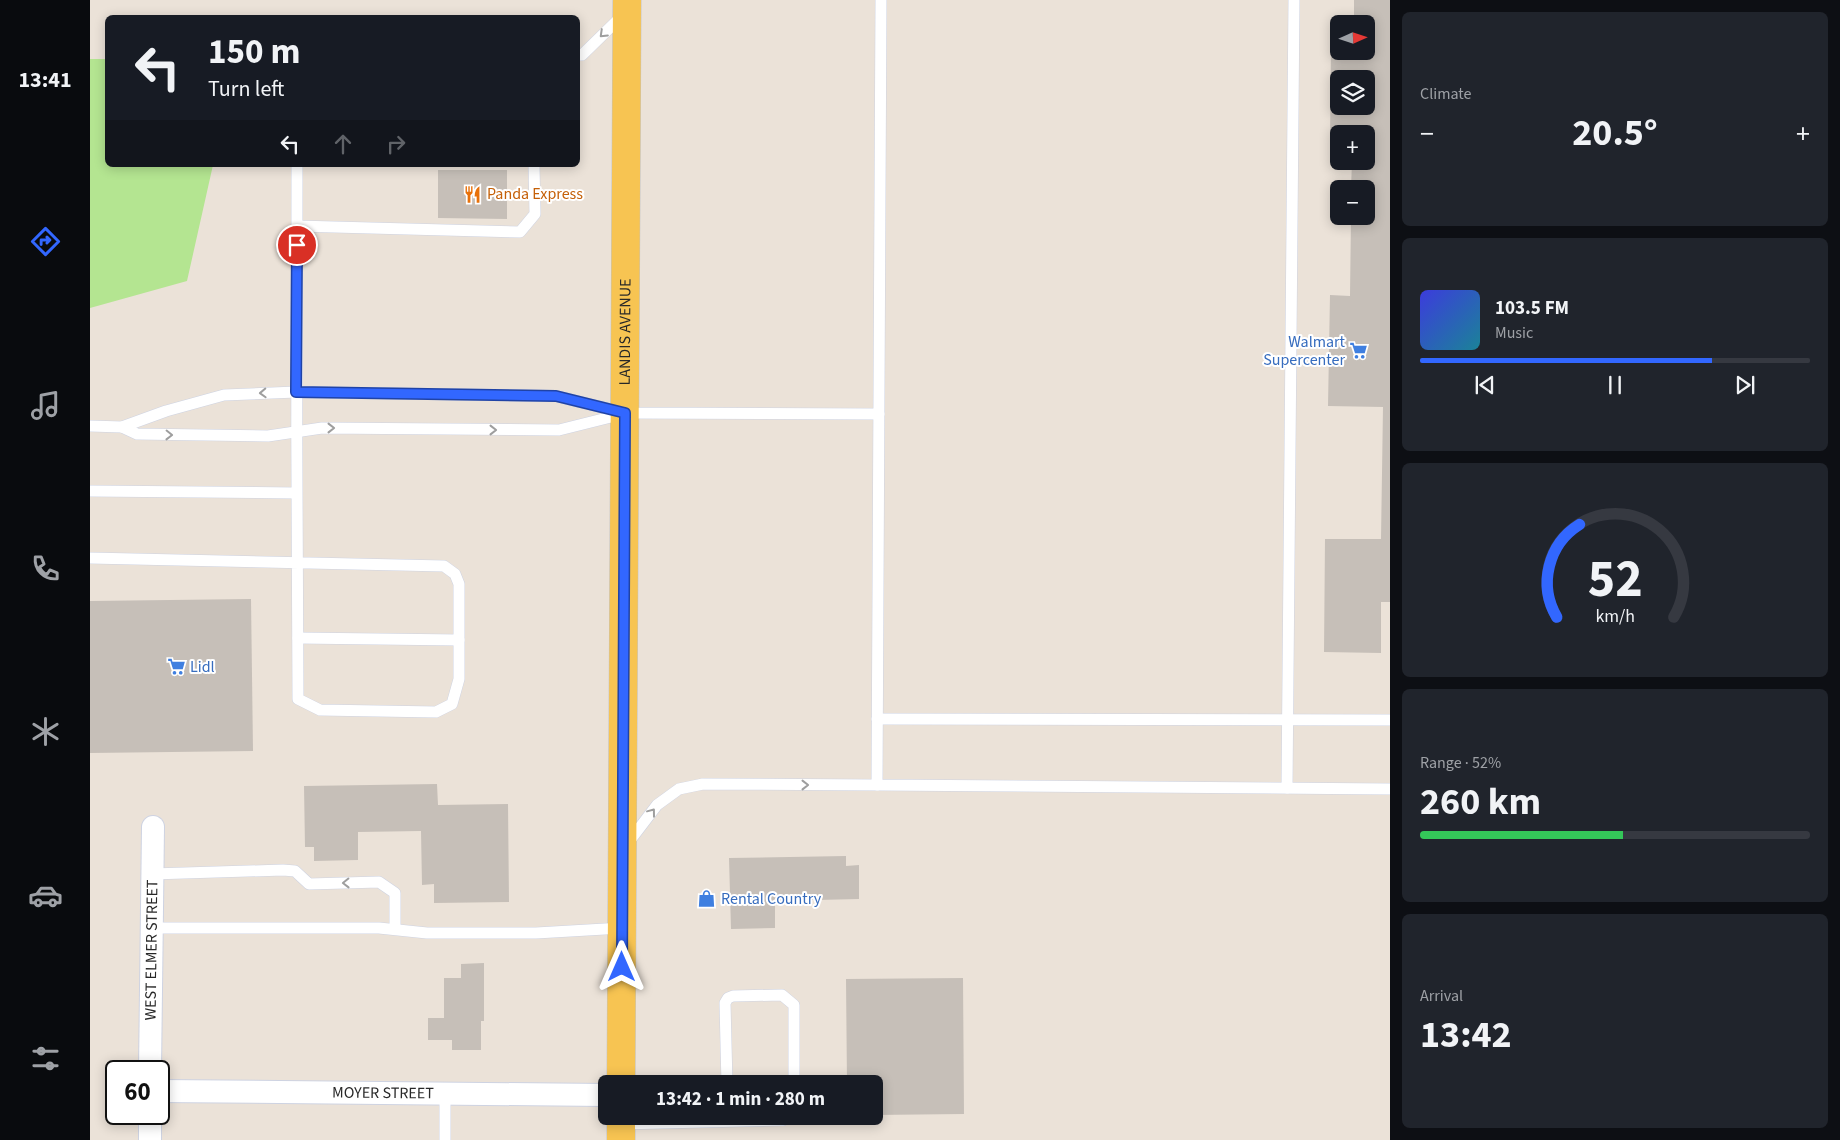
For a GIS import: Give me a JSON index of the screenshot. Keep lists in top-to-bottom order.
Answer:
{
  "streets": {
    "main road": ["LANDIS AVENUE"],
    "street": ["WEST ELMER STREET", "MOYER STREET"]
  },
  "places": {
    "restaurant": ["Panda Express"],
    "supermarket": ["Walmart Supercenter", "Lidl"],
    "shop": ["Rental Country"]
  },
  "north": "right",
  "page": {
    "tabs": "13:41",
    "tile": [
      "Climate",
      ["Range · 52%", "260 km"],
      ["Arrival", "13:42"]
    ],
    "map_buttons": ["+", "−"],
    "turn": ["150 m", "Turn left"],
    "heat": ["−", "20.5°", "+"],
    "song": ["103.5 FM", "Music"],
    "limit": "60",
    "trip": "13:42 · 1 min · 280 m",
    "gauge": ["52", "km/h"]
  }
}
